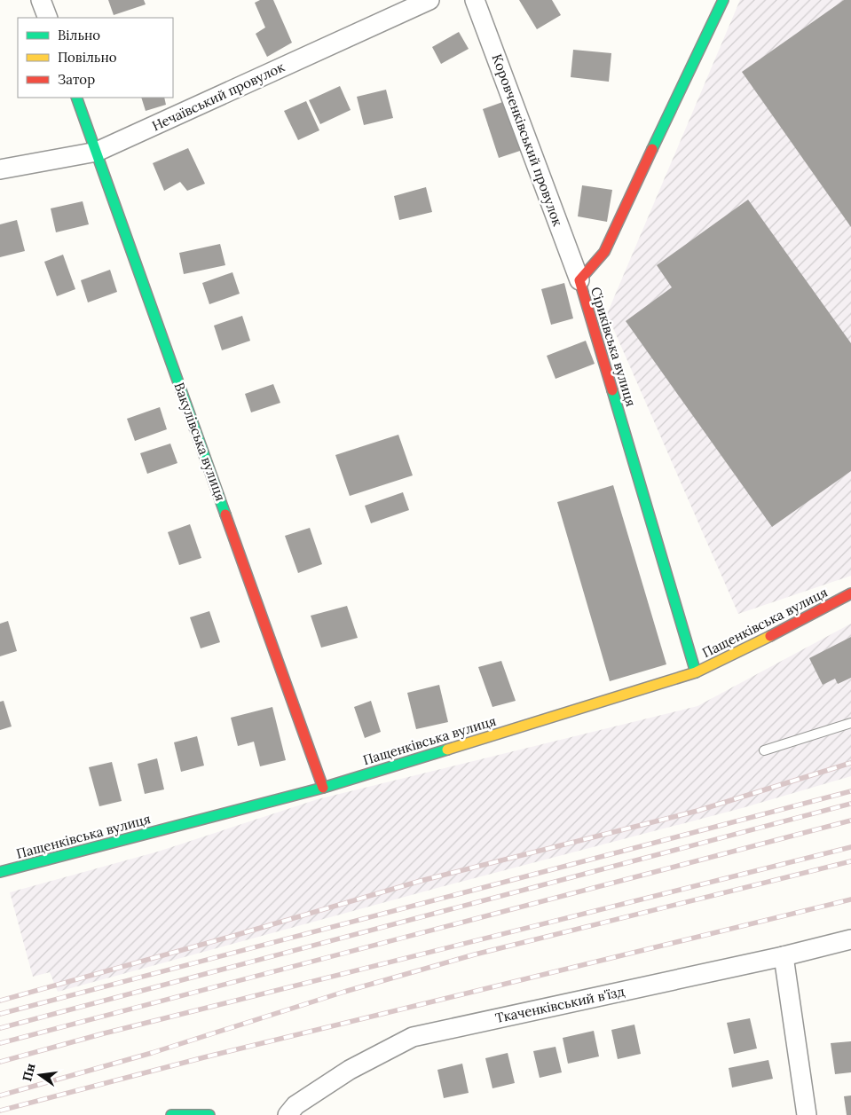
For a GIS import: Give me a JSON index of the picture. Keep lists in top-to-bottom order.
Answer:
{
  "streets": {
    "street": [
      "Нечаївський провулок",
      "Коровченківський провулок",
      "Сіриківська вулиця",
      "Вакулівська вулиця",
      "Пащенківська вулиця",
      "Ткаченківський в'їзд"
    ]
  },
  "crossings": [
    ["Нечаївський провулок", "Вакулівська вулиця"],
    ["Коровченківський провулок", "Сіриківська вулиця"],
    ["Сіриківська вулиця", "Пащенківська вулиця"],
    ["Вакулівська вулиця", "Пащенківська вулиця"]
  ],
  "legend": ["Вільно", "Повільно", "Затор"],
  "north": "left"
}
